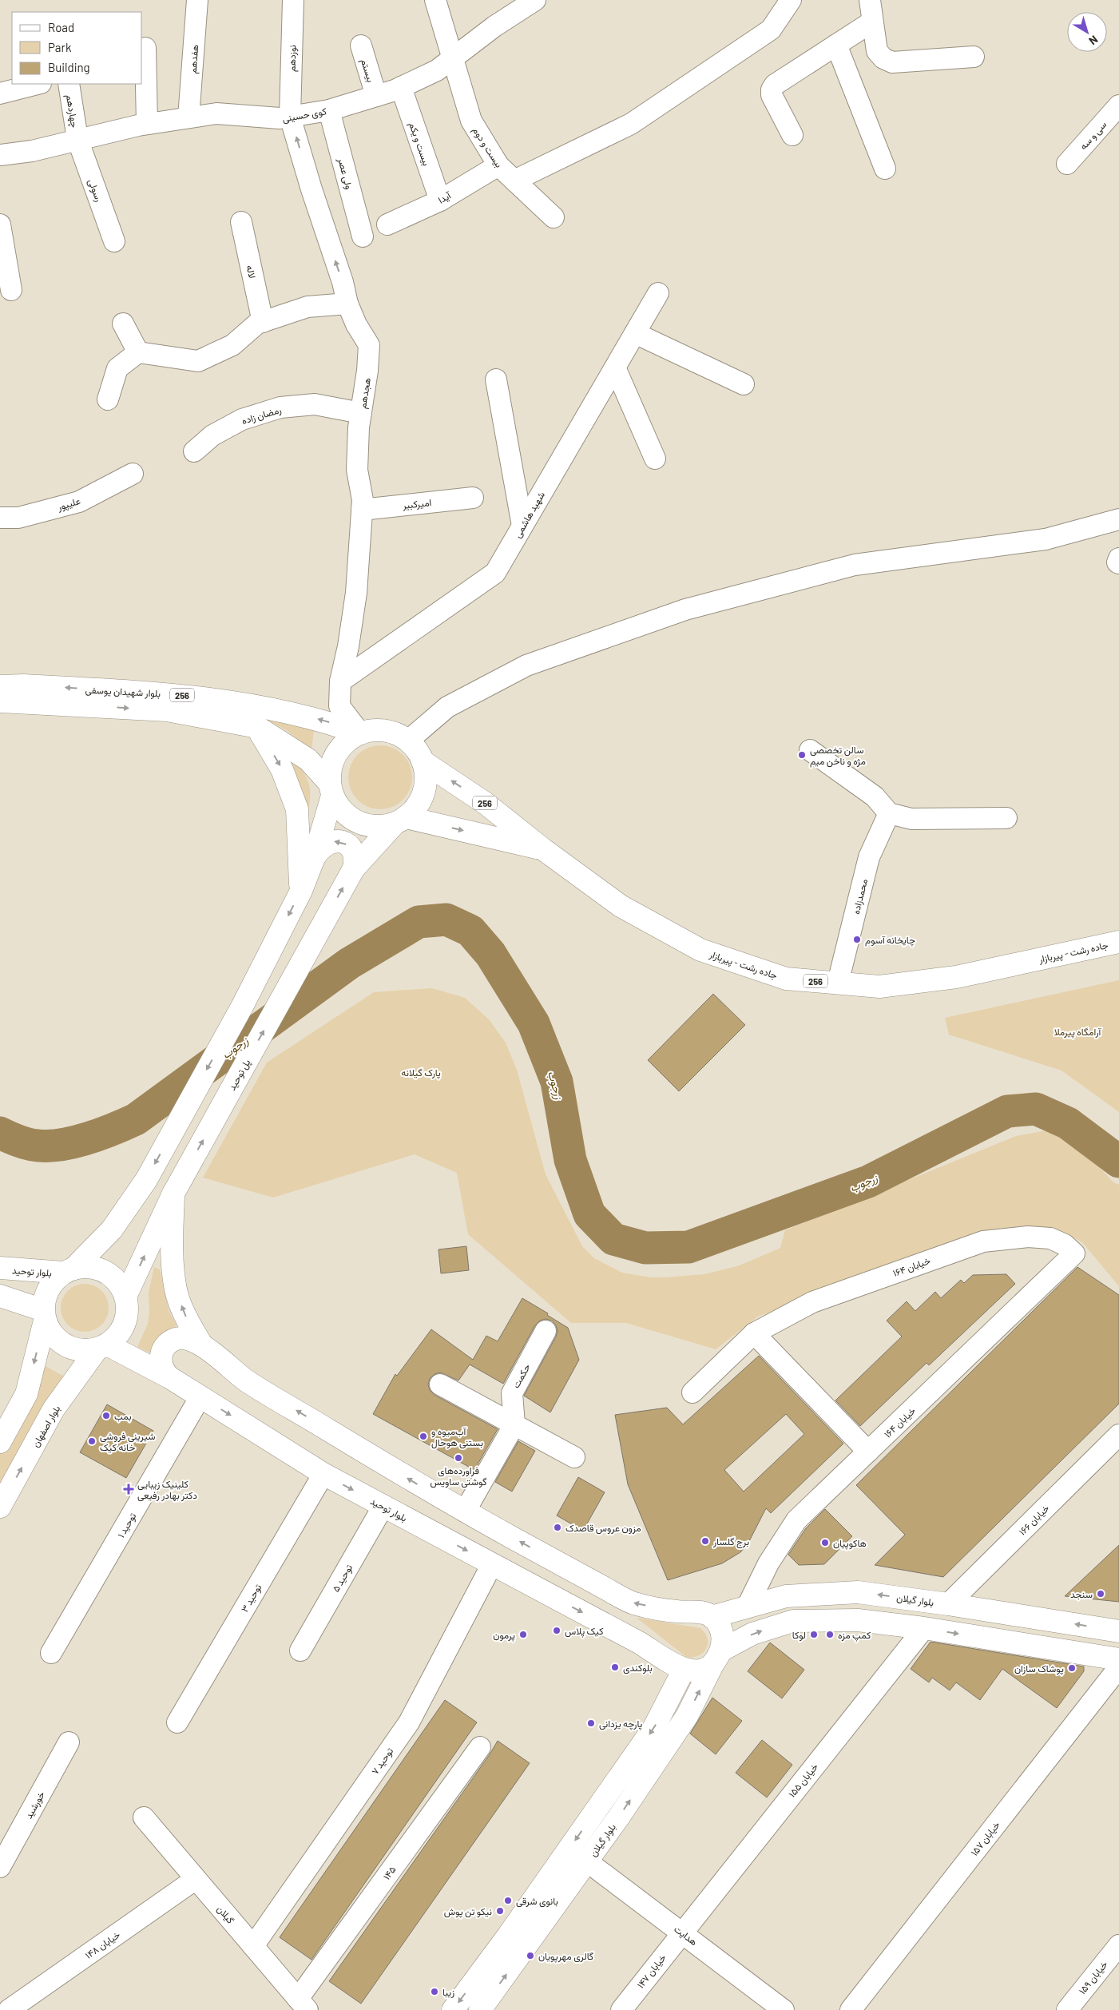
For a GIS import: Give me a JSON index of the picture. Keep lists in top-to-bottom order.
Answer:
{
  "streets": {
    "main road": [
      "بلوار شهیدان یوسفی",
      "256",
      "جاده رشت - پیربازار",
      "پل توحید",
      "بلوار توحید",
      "بلوار اصفهان",
      "بلوار گیلان"
    ],
    "street": [
      "نوزدهم",
      "هفدهم",
      "بیستم",
      "چهاردهم",
      "کوی حسینی",
      "سی و سه",
      "بیست و یکم",
      "بیست و دوم",
      "ولی عصر",
      "رسولی",
      "آیدا",
      "لاله",
      "هجدهم",
      "رمضان زاده",
      "علیپور",
      "امیرکبیر",
      "شهید هاشمی",
      "محمدزاده",
      "خیابان ۱۶۴",
      "حکمت",
      "۱۶۴ خیابان",
      "خیابان ۱۶۶",
      "توحید ۱",
      "توحید ۵",
      "توحید ۳",
      "توحید ۷",
      "خیابان ۱۵۵",
      "خورشید",
      "خیابان ۱۵۷",
      "۱۴۵",
      "گیلان",
      "هدایت",
      "خیابان ۱۴۸",
      "خیابان ۱۴۷",
      "خیابان ۱۵۹"
    ]
  },
  "crossings": [
    ["نوزدهم", "کوی حسینی"],
    ["نوزدهم", "هجدهم"],
    ["هفدهم", "کوی حسینی"],
    ["بیستم", "کوی حسینی"],
    ["چهاردهم", "کوی حسینی"],
    ["چهاردهم", "رسولی"],
    ["کوی حسینی", "بیست و یکم"],
    ["کوی حسینی", "بیست و دوم"],
    ["کوی حسینی", "ولی عصر"],
    ["کوی حسینی", "رسولی"],
    ["کوی حسینی", "هجدهم"],
    ["بیست و یکم", "آیدا"],
    ["بیست و دوم", "آیدا"],
    ["هجدهم", "رمضان زاده"],
    ["هجدهم", "امیرکبیر"],
    ["هجدهم", "شهید هاشمی"],
    ["هجدهم", "بلوار شهیدان یوسفی"],
    ["هجدهم", "256"],
    ["هجدهم", "جاده رشت - پیربازار"],
    ["هجدهم", "پل توحید"],
    ["بلوار شهیدان یوسفی", "256"],
    ["بلوار شهیدان یوسفی", "جاده رشت - پیربازار"],
    ["بلوار شهیدان یوسفی", "پل توحید"],
    ["256", "جاده رشت - پیربازار"],
    ["256", "پل توحید"],
    ["محمدزاده", "جاده رشت - پیربازار"],
    ["جاده رشت - پیربازار", "پل توحید"],
    ["پل توحید", "بلوار توحید"],
    ["پل توحید", "بلوار اصفهان"],
    ["خیابان ۱۶۴", "۱۶۴ خیابان"],
    ["بلوار توحید", "بلوار اصفهان"],
    ["بلوار توحید", "توحید ۱"],
    ["بلوار توحید", "توحید ۵"],
    ["بلوار توحید", "توحید ۳"],
    ["بلوار توحید", "توحید ۷"],
    ["۱۶۴ خیابان", "بلوار گیلان"],
    ["خیابان ۱۶۶", "بلوار گیلان"],
    ["بلوار گیلان", "هدایت"],
    ["توحید ۷", "گیلان"],
    ["خیابان ۱۵۵", "هدایت"],
    ["خیابان ۱۵۵", "خیابان ۱۴۷"],
    ["۱۴۵", "گیلان"],
    ["گیلان", "خیابان ۱۴۸"],
    ["هدایت", "خیابان ۱۴۷"]
  ],
  "water": ["زرجوب"],
  "parks": ["آرامگاه پیرملا", "پارک گیلانه"],
  "places": {
    "other": [
      "سالن تخصصی مژه و ناخن میم",
      "چایخانه آسوم",
      "بمب",
      "آب‌میوه و بستنی هوحال",
      "شیرینی فروشی خانه کیک",
      "فراورده‌های گوشتی ساویس",
      "مزون عروس قاصدک",
      "برج گلسار",
      "هاکوپیان",
      "سنجد",
      "کیک پلاس",
      "پرمون",
      "لوکا",
      "کمپ مزه",
      "بلوکندی",
      "پوشاک سازان",
      "پارچه یزدانی",
      "بانوی شرقی",
      "نیکو تن پوش",
      "گالری مهرپویان",
      "زیبا"
    ],
    "health": ["کلینیک زیبایی دکتر بهادر رفیعی"]
  },
  "legend": ["Road", "Park", "Building"],
  "north": "bottom right"
}
